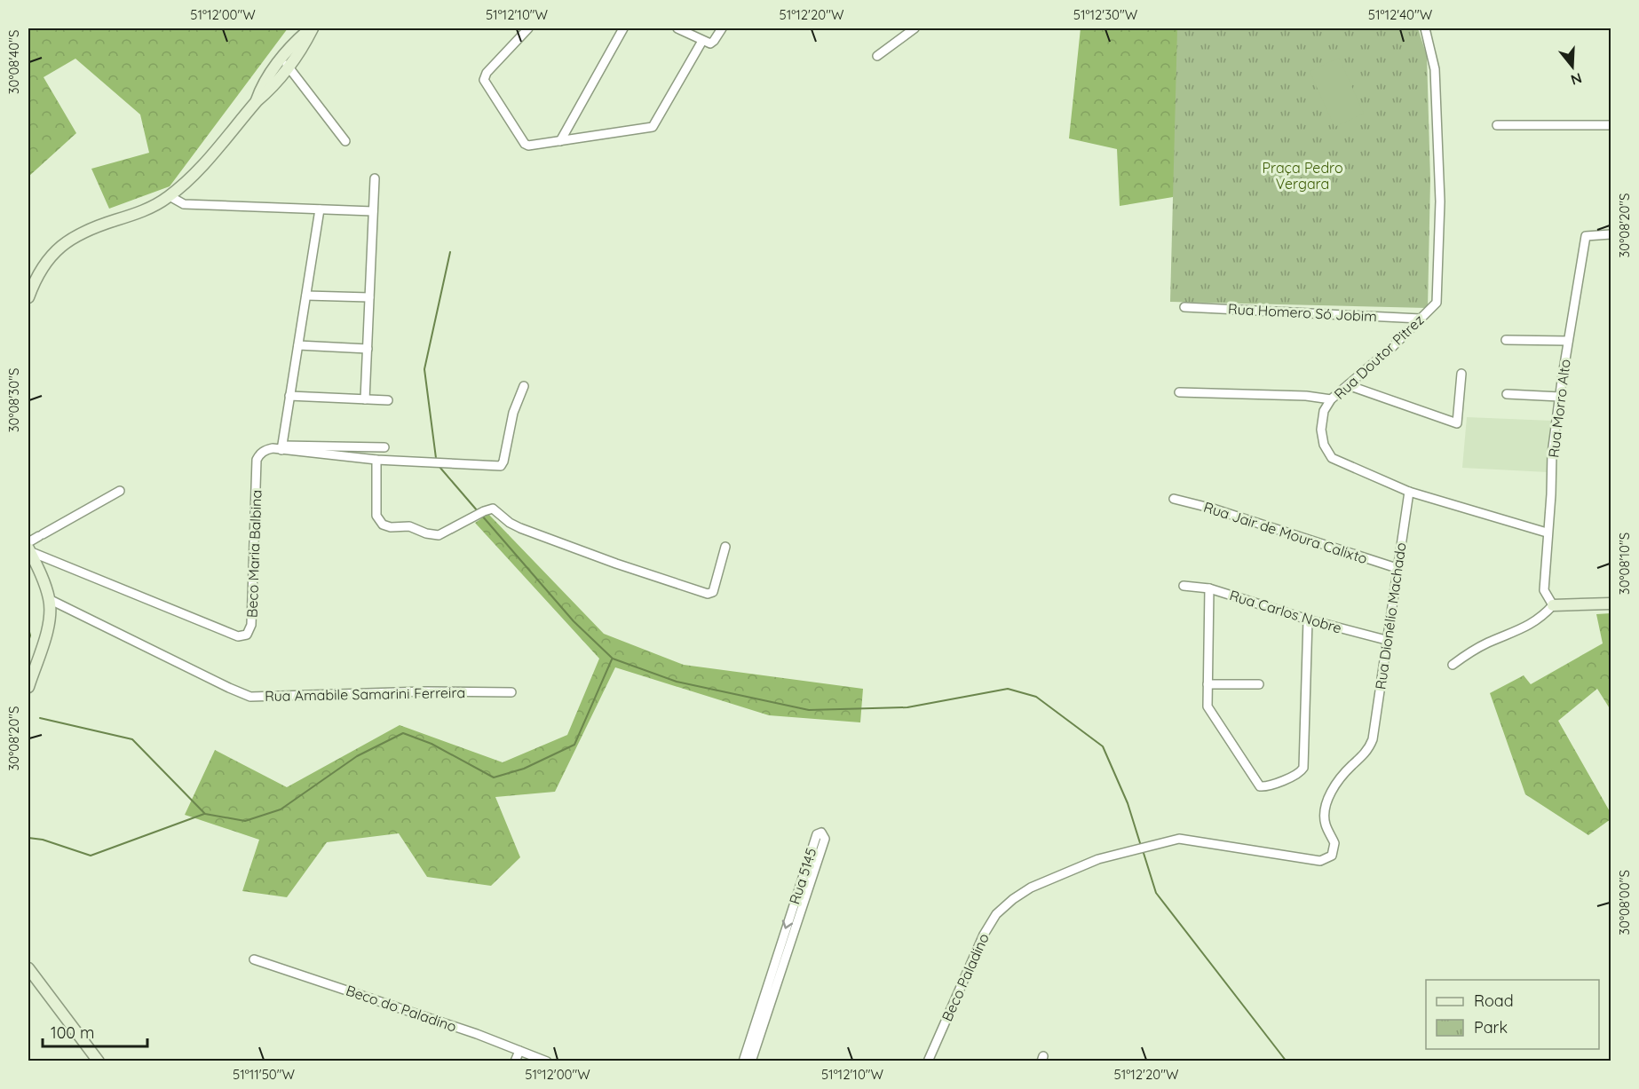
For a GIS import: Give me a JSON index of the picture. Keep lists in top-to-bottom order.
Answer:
{
  "streets": {
    "street": [
      "Rua Homero Só Jobim",
      "Rua Doutor Pitrez",
      "Rua Morro Alto",
      "Rua Jair de Moura Calixto",
      "Beco Maria Balbina",
      "Rua Carlos Nobre",
      "Rua Dionélio Machado",
      "Rua Amabile Samarini Ferreira",
      "Rua 5145",
      "Beco Paladino",
      "Beco do Paladino"
    ]
  },
  "crossings": [
    ["Rua Homero Só Jobim", "Rua Doutor Pitrez"],
    ["Rua Doutor Pitrez", "Rua Morro Alto"],
    ["Rua Doutor Pitrez", "Rua Dionélio Machado"],
    ["Rua Jair de Moura Calixto", "Rua Dionélio Machado"],
    ["Rua Carlos Nobre", "Rua Dionélio Machado"],
    ["Rua Dionélio Machado", "Beco Paladino"]
  ],
  "parks": ["Praça Pedro Vergara"],
  "legend": ["Road", "Park"],
  "scale_bar": "100 m",
  "north": "bottom",
  "coordinates": [
    "51°12'00\"W",
    "51°12'10\"W",
    "51°12'20\"W",
    "51°12'30\"W",
    "51°12'40\"W",
    "30°08'40\"S",
    "30°08'20\"S",
    "30°08'30\"S",
    "30°08'10\"S",
    "30°08'00\"S",
    "51°11'50\"W"
  ]
}
